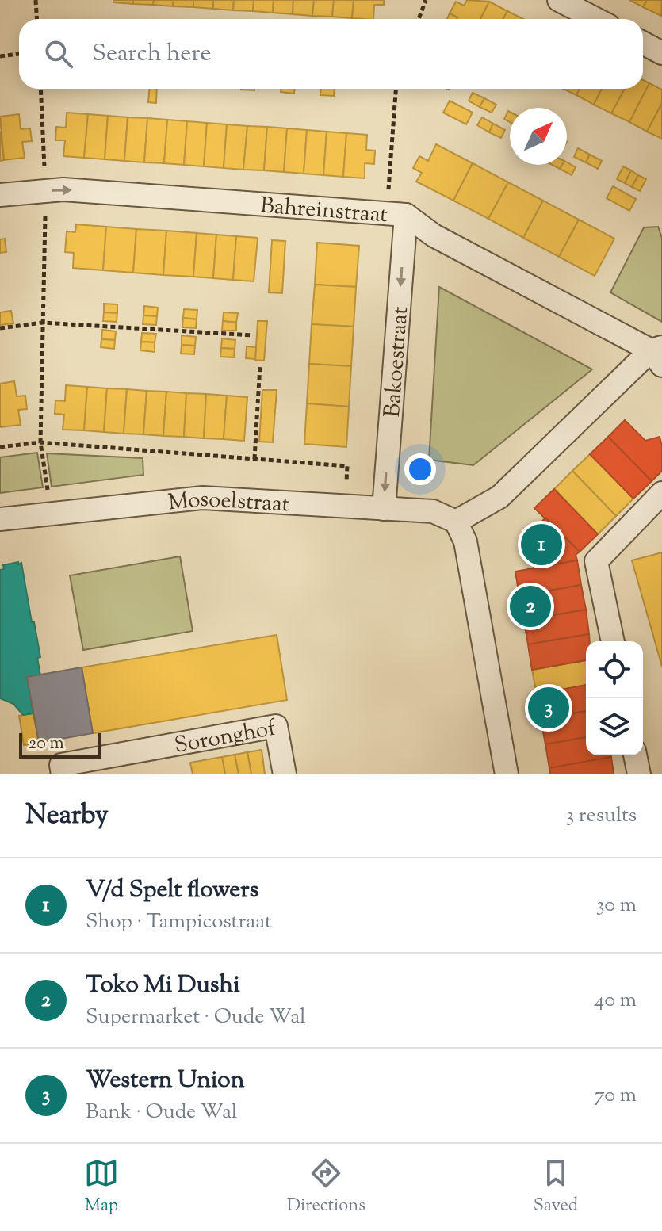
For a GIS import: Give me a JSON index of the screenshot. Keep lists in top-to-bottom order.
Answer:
{
  "streets": {
    "street": [
      "Bahreinstraat",
      "Bakoestraat",
      "Mosoelstraat",
      "Soronghof"
    ]
  },
  "crossings": [
    ["Bahreinstraat", "Bakoestraat"],
    ["Bakoestraat", "Mosoelstraat"]
  ],
  "one_way": ["Bahreinstraat", "Bakoestraat"],
  "scale_bar": "20 m",
  "north": "top right",
  "page": {
    "search": "Search here",
    "pins": ["1", "2", "3"],
    "scale": "20 m",
    "heading": ["Nearby", "3 results"],
    "list": [
      {
        "mark": "1",
        "name": "V/d Spelt flowers",
        "note": "Shop · Tampicostraat",
        "value": "30 m"
      },
      {
        "mark": "2",
        "name": "Toko Mi Dushi",
        "note": "Supermarket · Oude Wal",
        "value": "40 m"
      },
      {
        "mark": "3",
        "name": "Western Union",
        "note": "Bank · Oude Wal",
        "value": "70 m"
      }
    ],
    "nav": ["Map", "Directions", "Saved"]
  }
}
